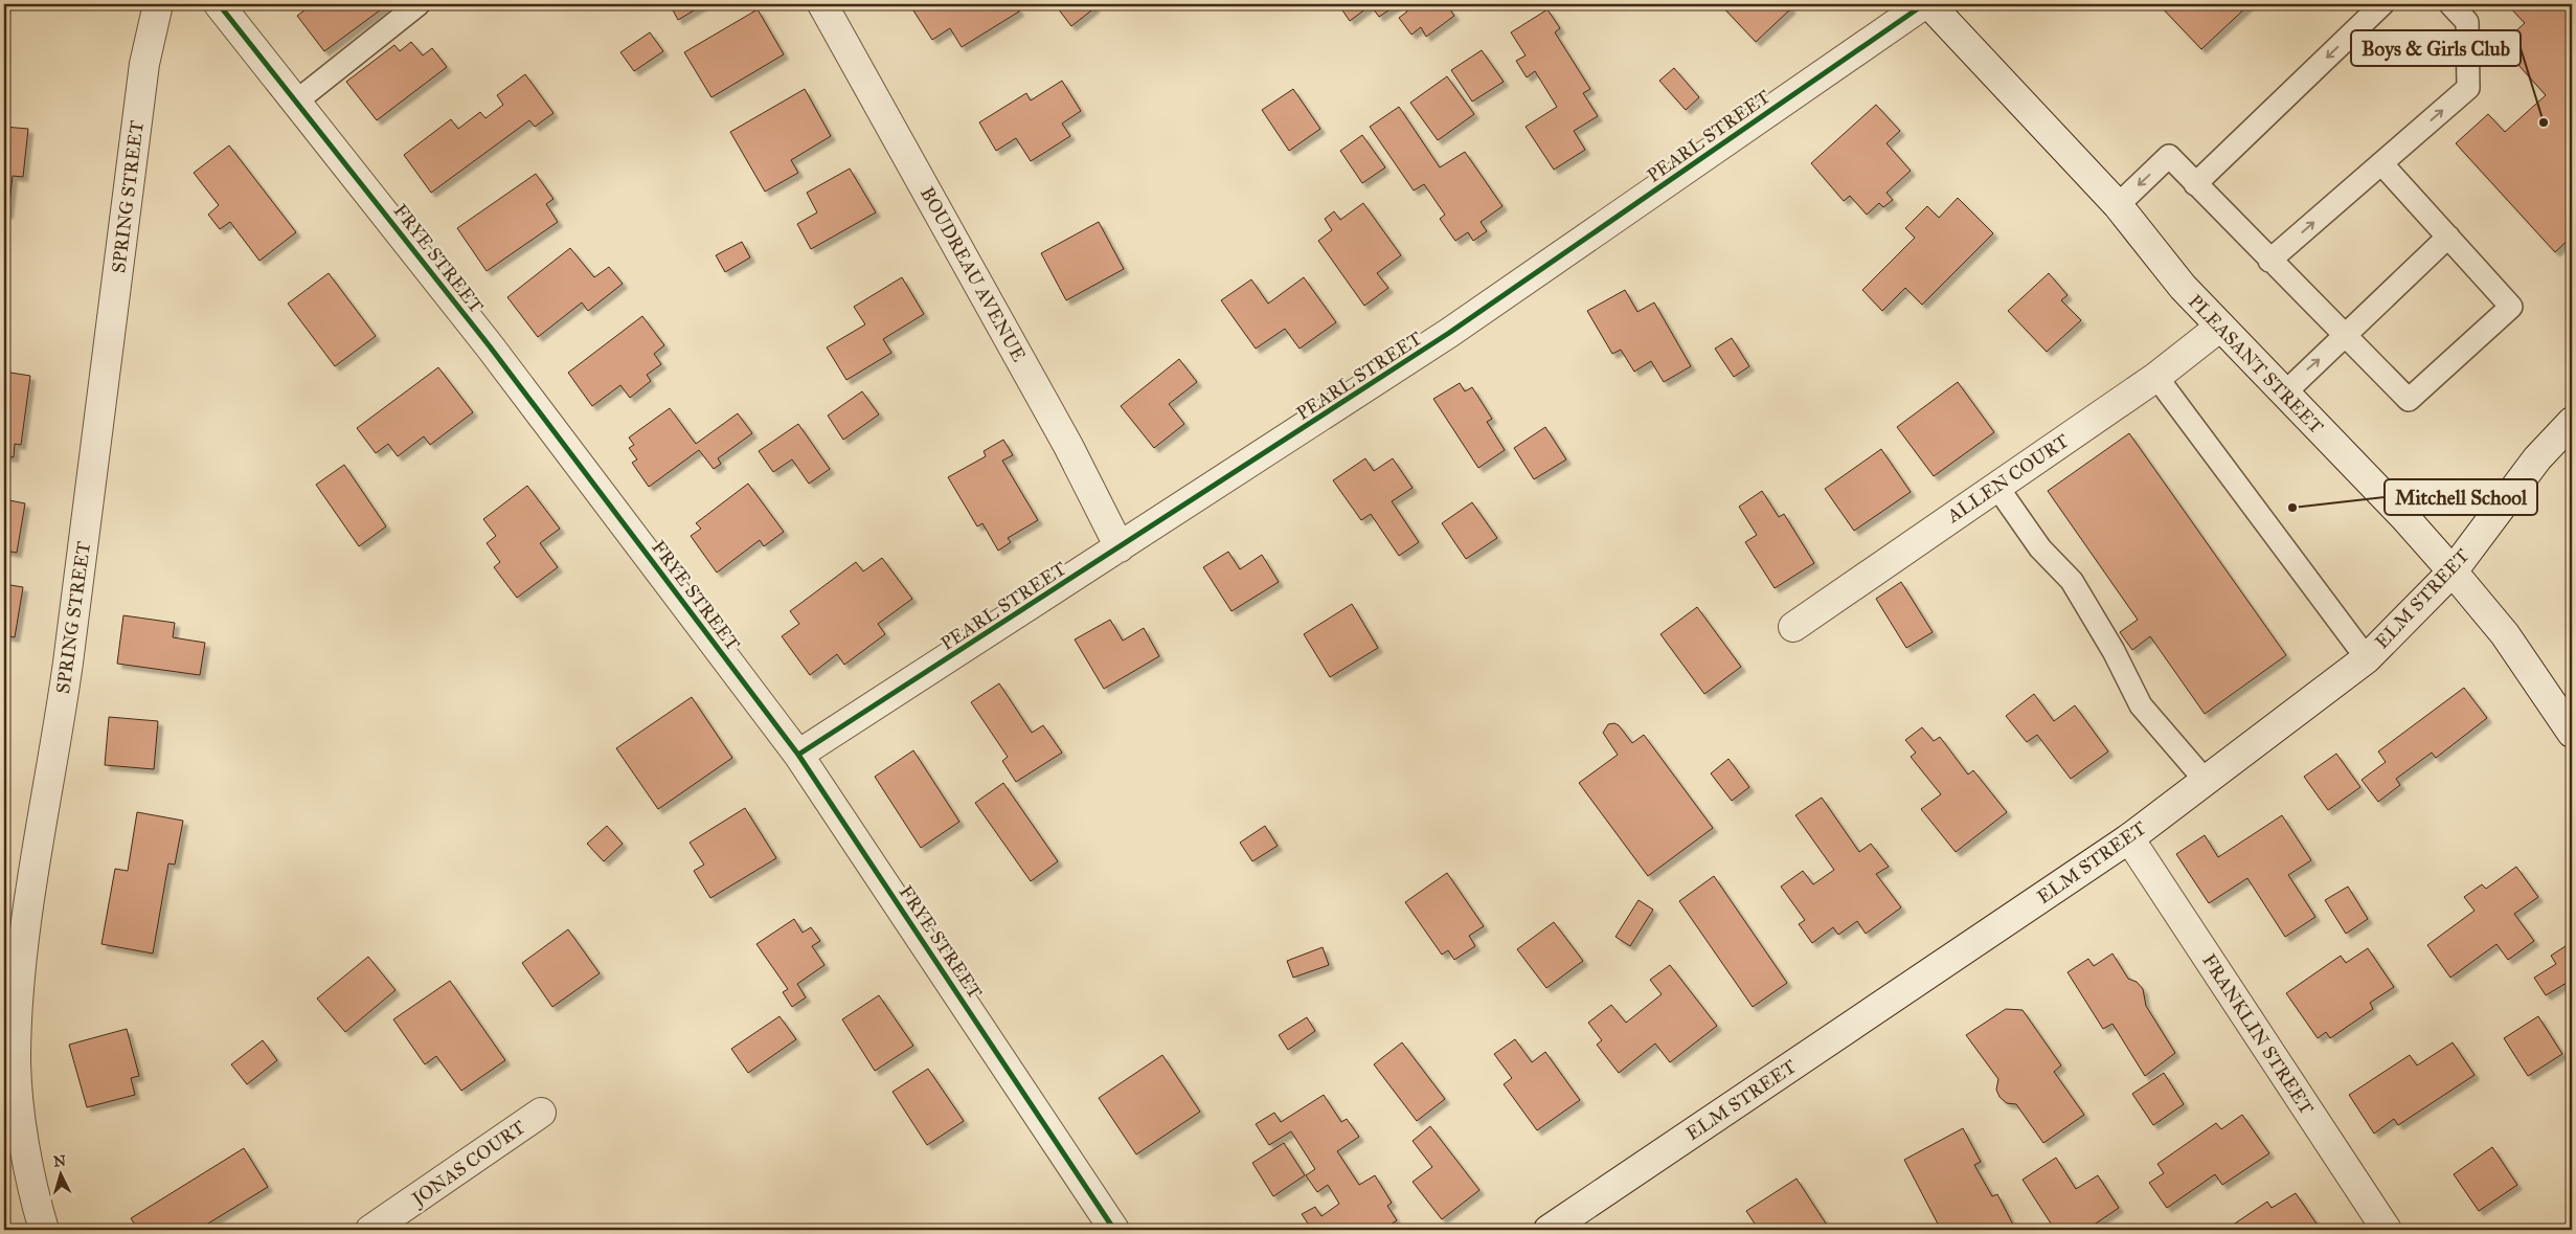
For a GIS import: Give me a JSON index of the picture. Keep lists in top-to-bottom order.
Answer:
{
  "streets": {
    "street": [
      "PEARL STREET",
      "SPRING STREET",
      "FRYE STREET",
      "BOUDREAU AVENUE",
      "PLEASANT STREET",
      "ALLEN COURT",
      "ELM STREET",
      "FRANKLIN STREET",
      "JONAS COURT"
    ]
  },
  "crossings": [
    ["PEARL STREET", "FRYE STREET"],
    ["PEARL STREET", "BOUDREAU AVENUE"],
    ["PLEASANT STREET", "ALLEN COURT"],
    ["PLEASANT STREET", "ELM STREET"],
    ["ELM STREET", "FRANKLIN STREET"]
  ],
  "places": ["Boys & Girls Club", "Mitchell School"],
  "north": "top"
}
